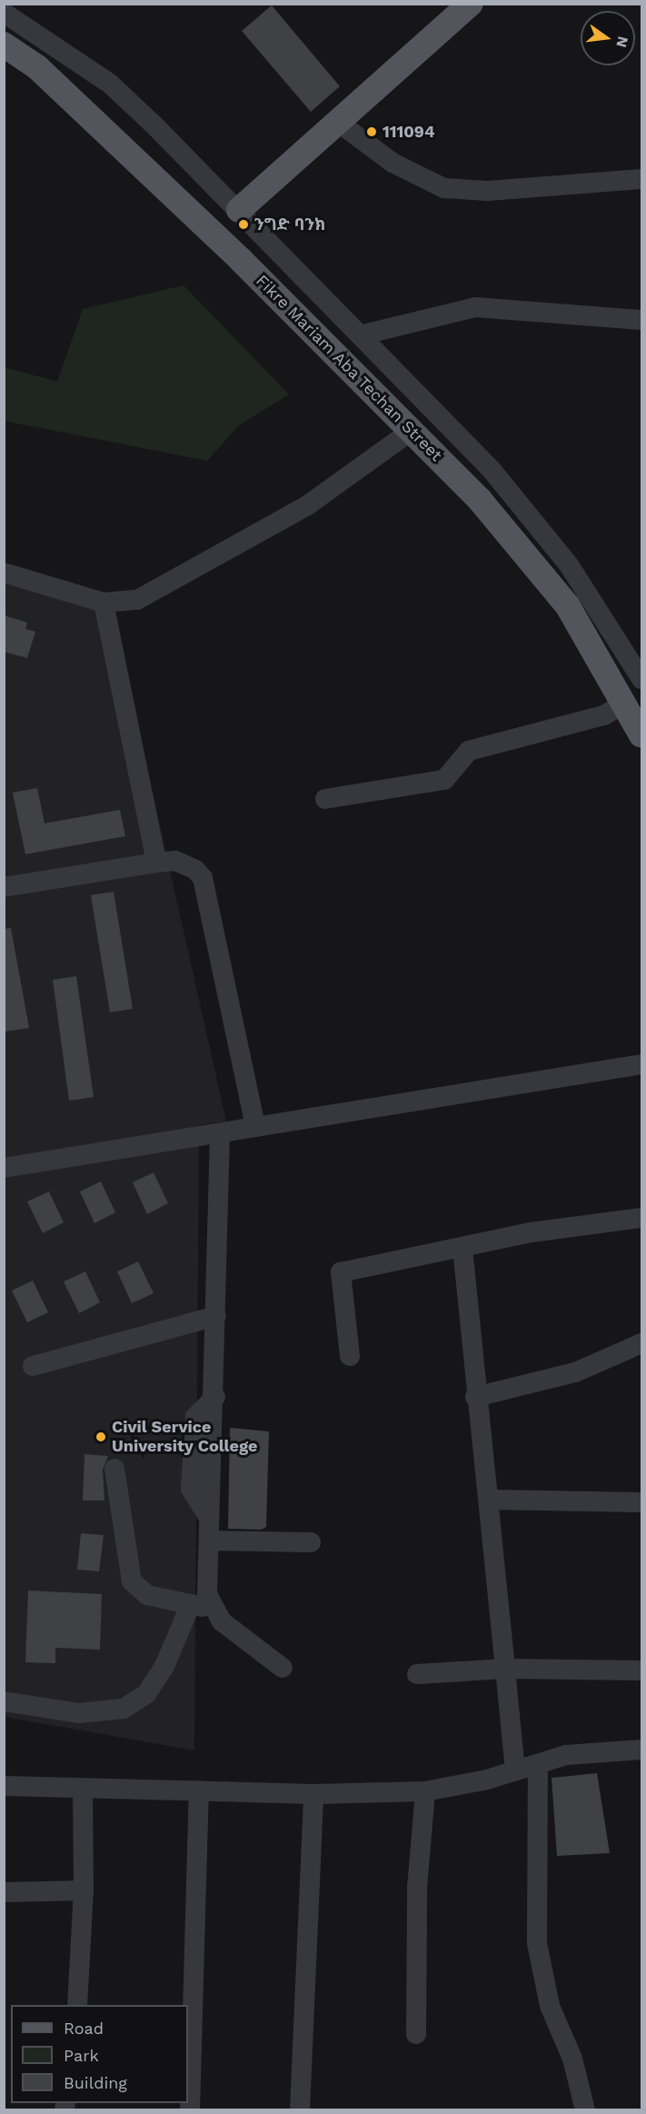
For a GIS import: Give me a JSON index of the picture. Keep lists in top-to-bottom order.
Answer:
{
  "streets": {
    "main road": ["Fikre Mariam Aba Techan Street"]
  },
  "places": ["111094", "ንግድ ባንክ", "Civil Service University College"],
  "legend": ["Road", "Park", "Building"],
  "north": "right"
}
